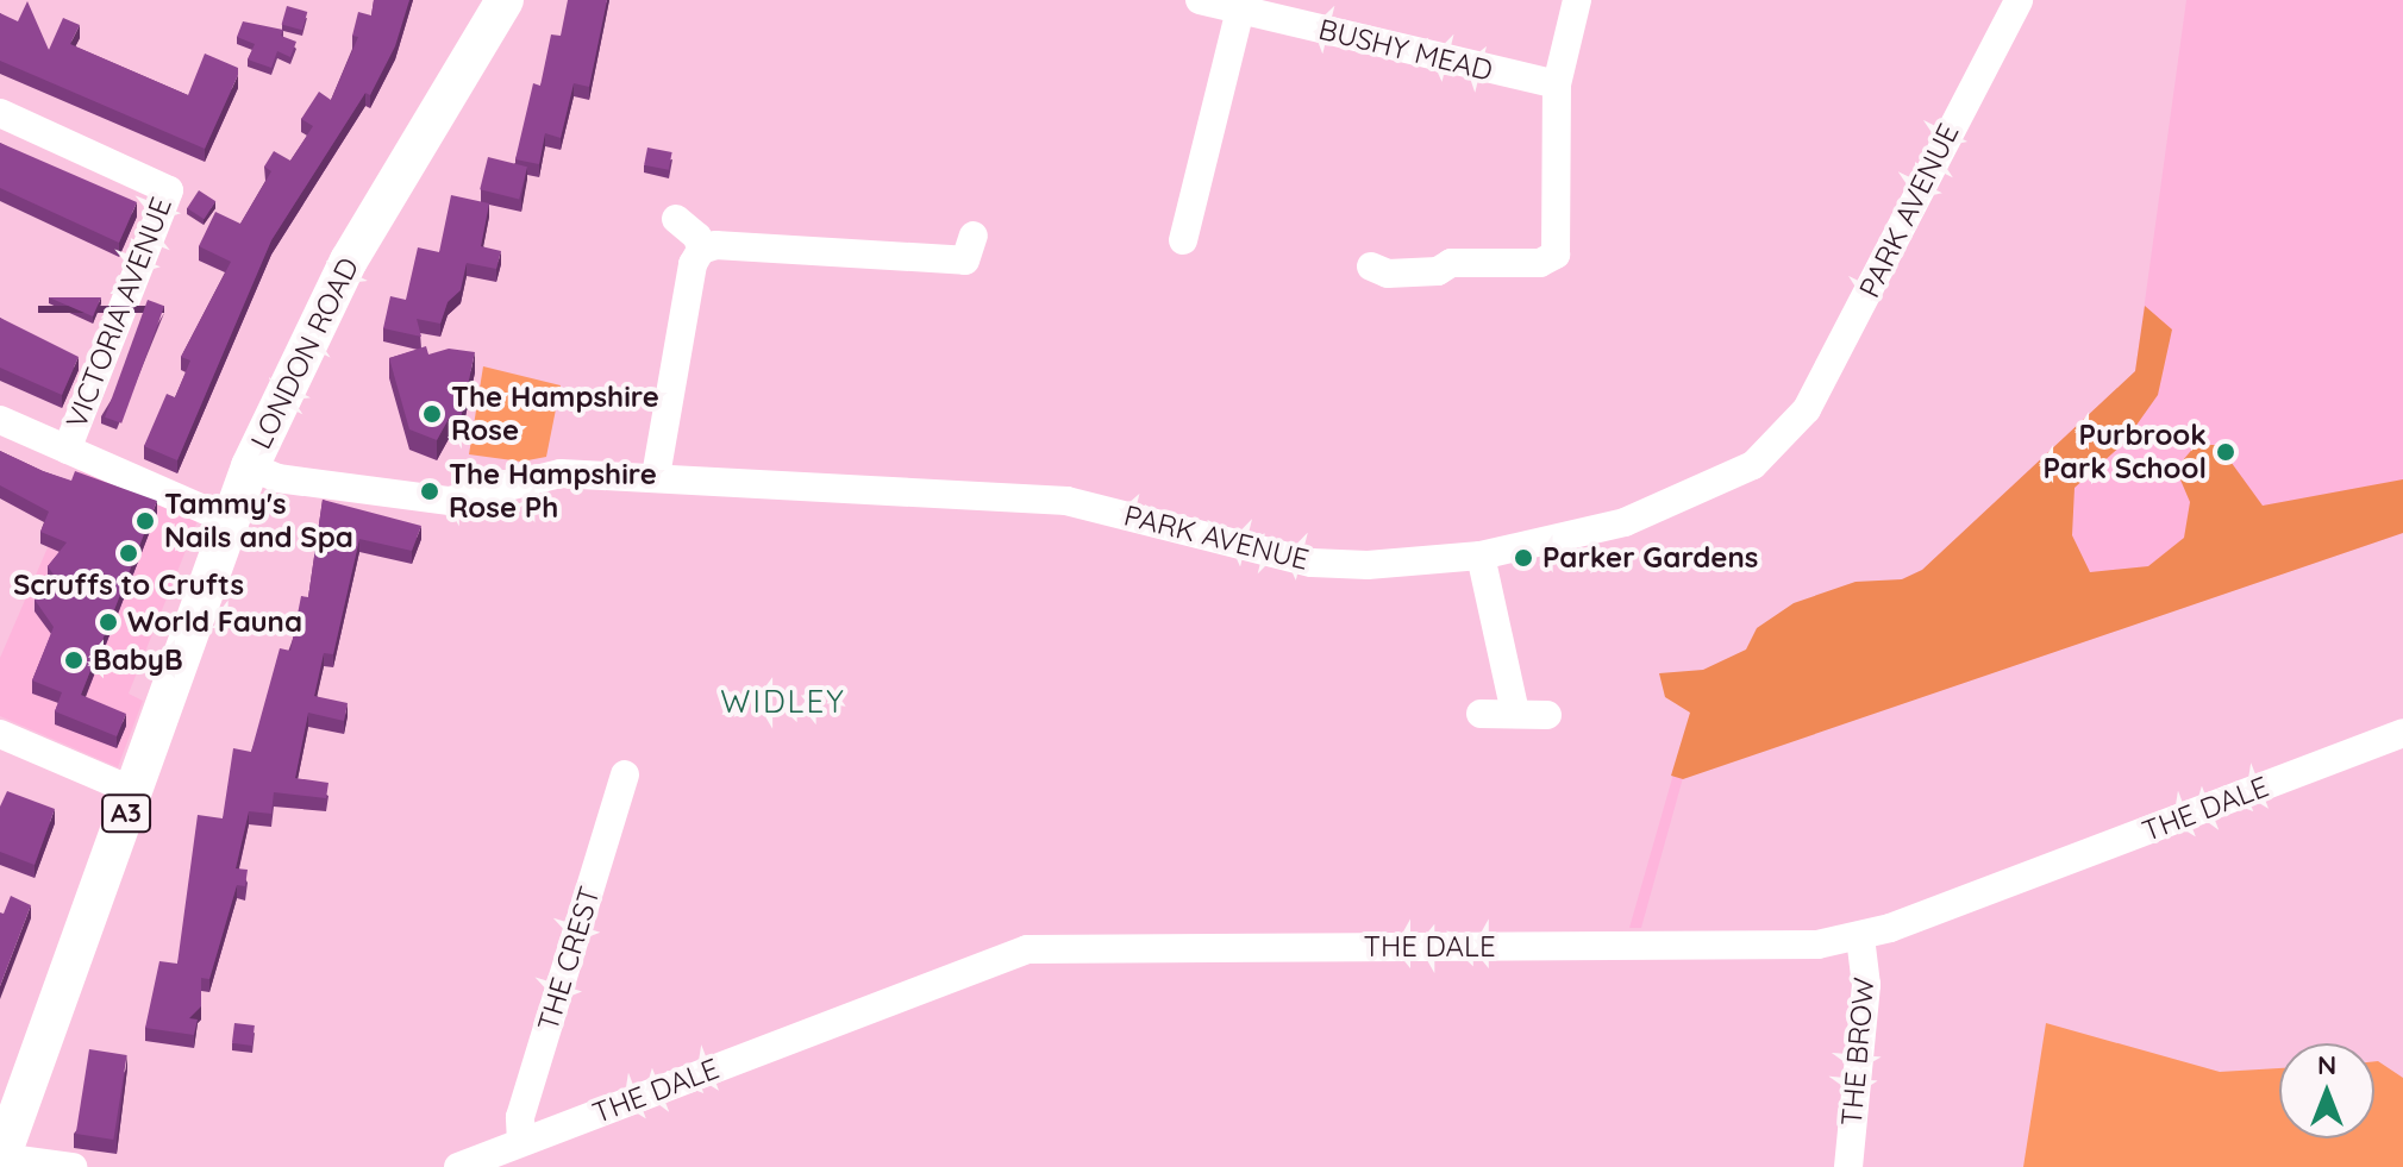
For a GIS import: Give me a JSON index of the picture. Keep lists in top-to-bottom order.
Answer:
{
  "streets": {
    "main road": ["LONDON ROAD", "A3"],
    "street": [
      "BUSHY MEAD",
      "PARK AVENUE",
      "VICTORIA AVENUE",
      "THE DALE",
      "THE CREST",
      "THE BROW"
    ]
  },
  "crossings": [
    ["PARK AVENUE", "LONDON ROAD"],
    ["THE DALE", "THE CREST"],
    ["THE DALE", "THE BROW"]
  ],
  "districts": ["WIDLEY"],
  "places": [
    "The Hampshire Rose",
    "Purbrook Park School",
    "The Hampshire Rose Ph",
    "Tammy's Nails and Spa",
    "Scruffs to Crufts",
    "Parker Gardens",
    "World Fauna",
    "BabyB"
  ],
  "north": "top"
}
